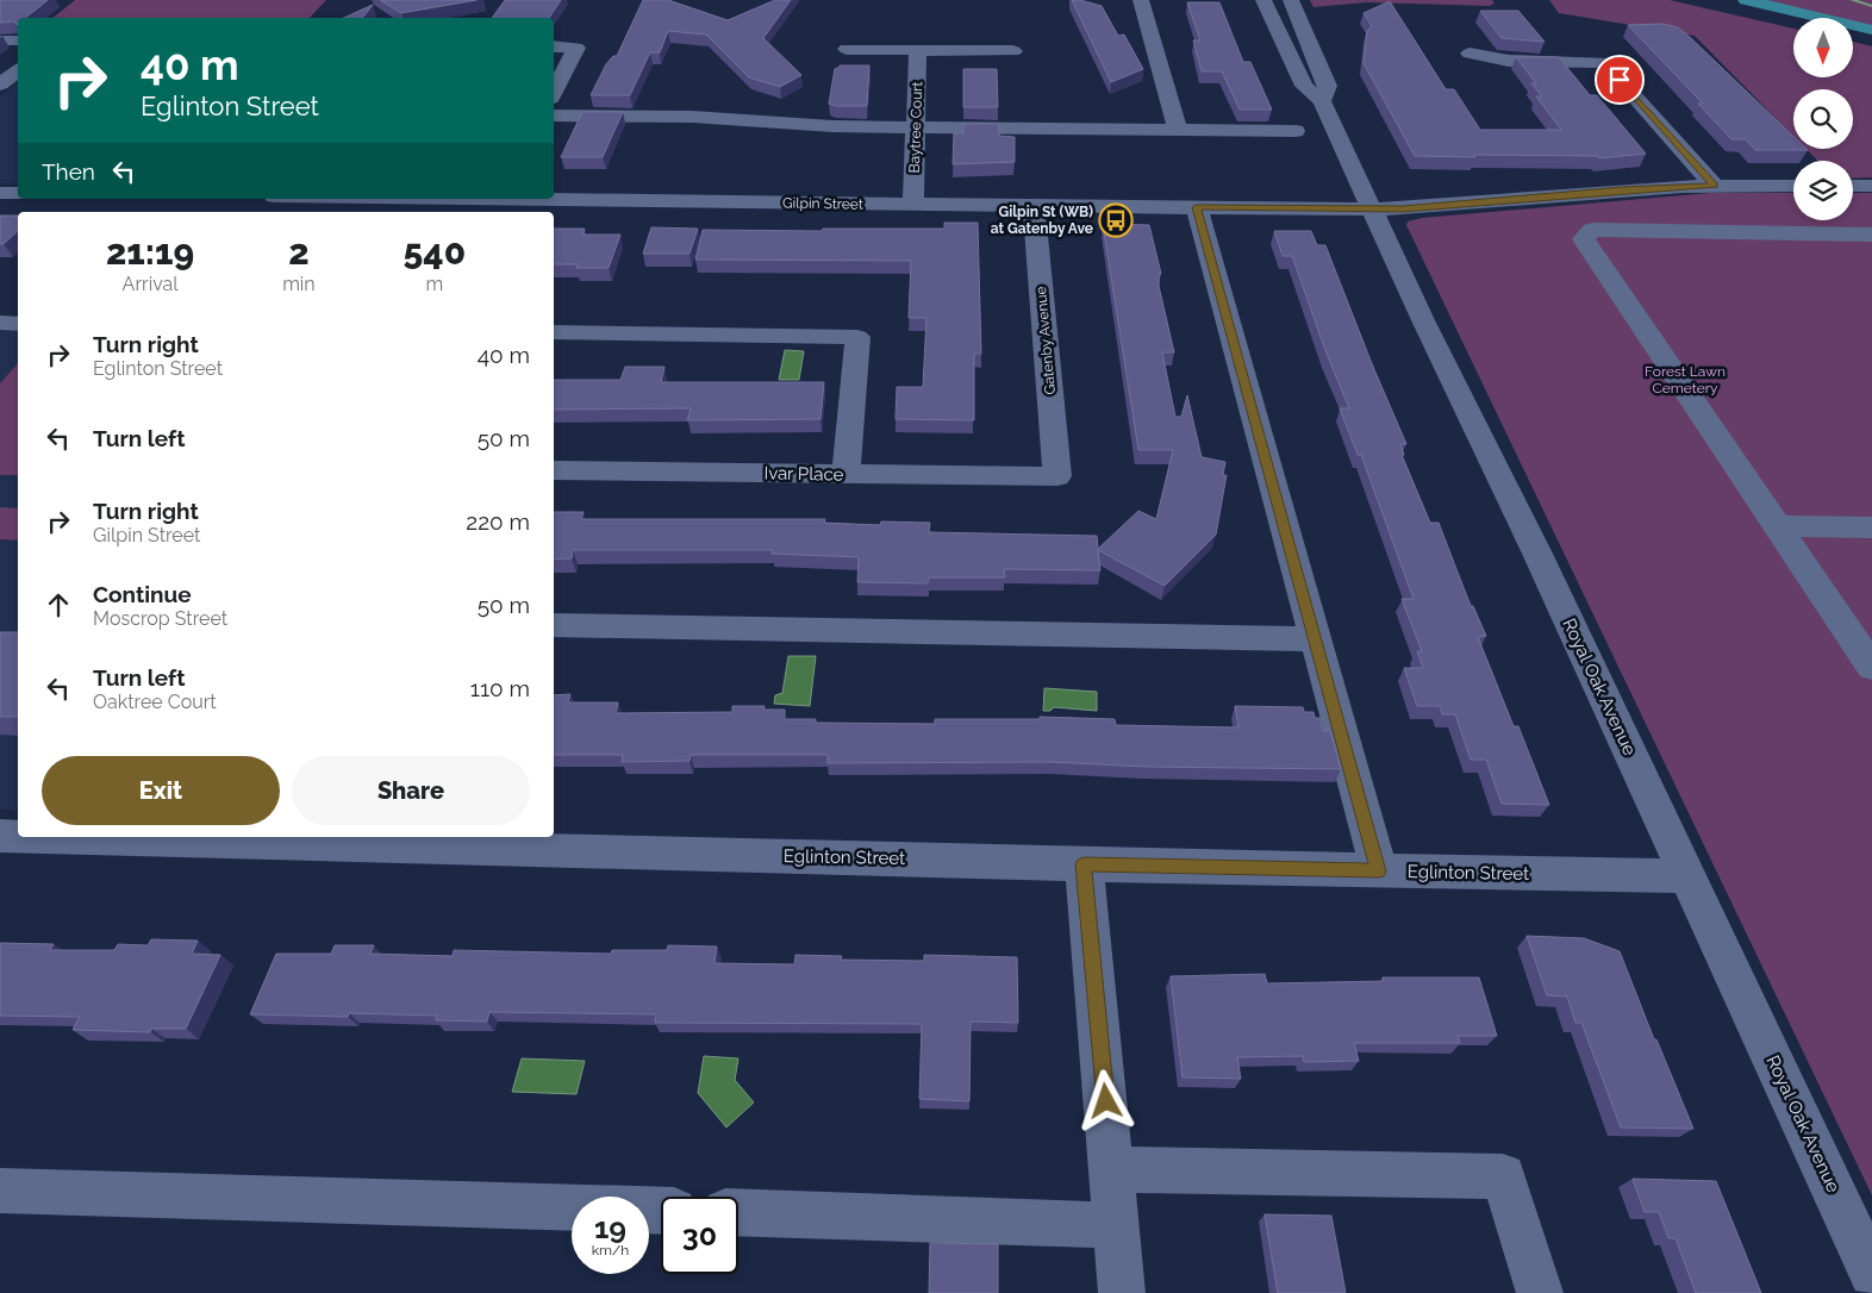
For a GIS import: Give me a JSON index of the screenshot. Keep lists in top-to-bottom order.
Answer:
{
  "streets": {
    "street": [
      "Baytree Court",
      "Gilpin Street",
      "Gatenby Avenue",
      "Ivar Place",
      "Royal Oak Avenue",
      "Eglinton Street"
    ]
  },
  "crossings": [
    ["Baytree Court", "Gilpin Street"],
    ["Gilpin Street", "Gatenby Avenue"],
    ["Gilpin Street", "Royal Oak Avenue"],
    ["Gatenby Avenue", "Ivar Place"],
    ["Royal Oak Avenue", "Eglinton Street"]
  ],
  "parks": ["Forest Lawn Cemetery"],
  "places": {
    "bus stop": ["Gilpin St (WB) at Gatenby Ave"]
  },
  "north": "bottom",
  "page": {
    "turn": ["40 m", "Eglinton Street"],
    "then": "Then",
    "eta": [
      "21:19",
      "Arrival",
      "2",
      "min",
      "540",
      "m"
    ],
    "list": [
      {
        "name": "Turn right",
        "note": "Eglinton Street",
        "value": "40 m"
      },
      {
        "name": "Turn left",
        "value": "50 m"
      },
      {
        "name": "Turn right",
        "note": "Gilpin Street",
        "value": "220 m"
      },
      {
        "name": "Continue",
        "note": "Moscrop Street",
        "value": "50 m"
      },
      {
        "name": "Turn left",
        "note": "Oaktree Court",
        "value": "110 m"
      }
    ],
    "buttons": ["Exit", "Share"],
    "speed": "19 km/h",
    "limit": "30"
  }
}
